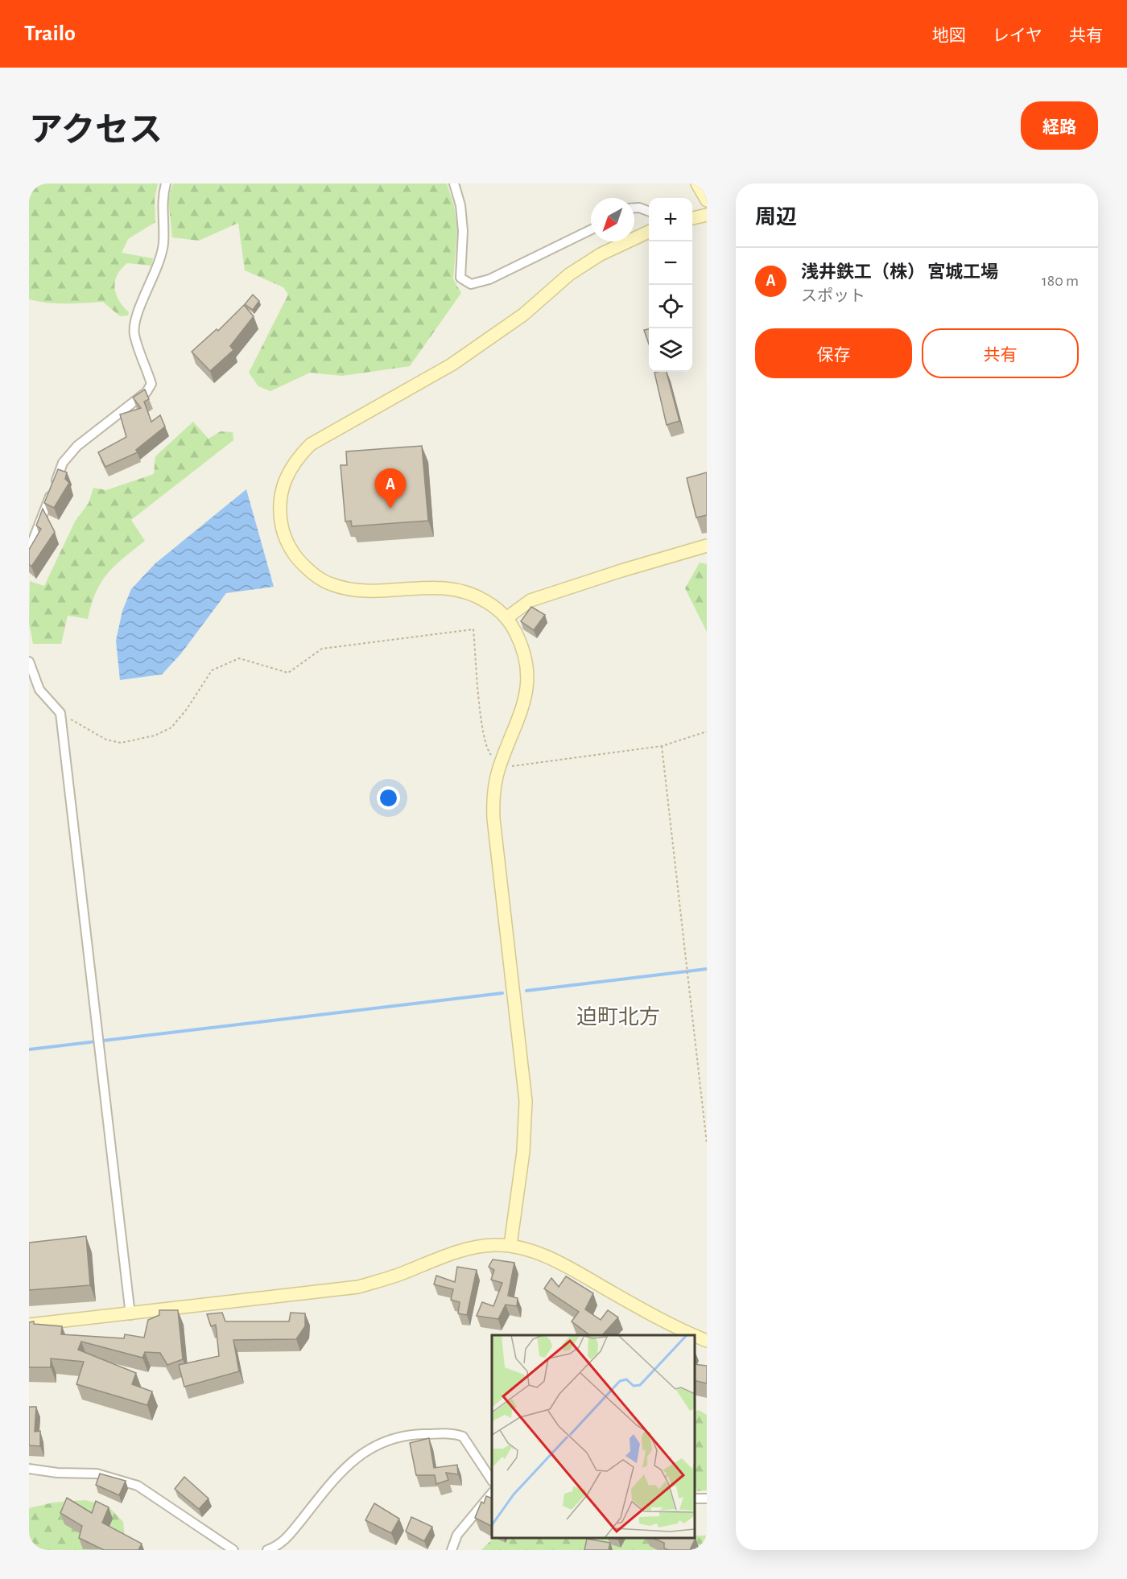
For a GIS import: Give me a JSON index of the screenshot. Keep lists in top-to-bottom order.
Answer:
{
  "districts": ["迫町北方"],
  "north": "bottom left",
  "page": {
    "header": "Trailo",
    "nav": ["地図", "レイヤ", "共有"],
    "title": "アクセス",
    "buttons": [
      "経路",
      ["保存", "共有"]
    ],
    "heading": "周辺",
    "map_buttons": ["+", "−"],
    "list": [
      {
        "mark": "A",
        "name": "浅井鉄工（株） 宮城工場",
        "note": "スポット",
        "value": "180 m"
      }
    ],
    "pins": "A"
  }
}
